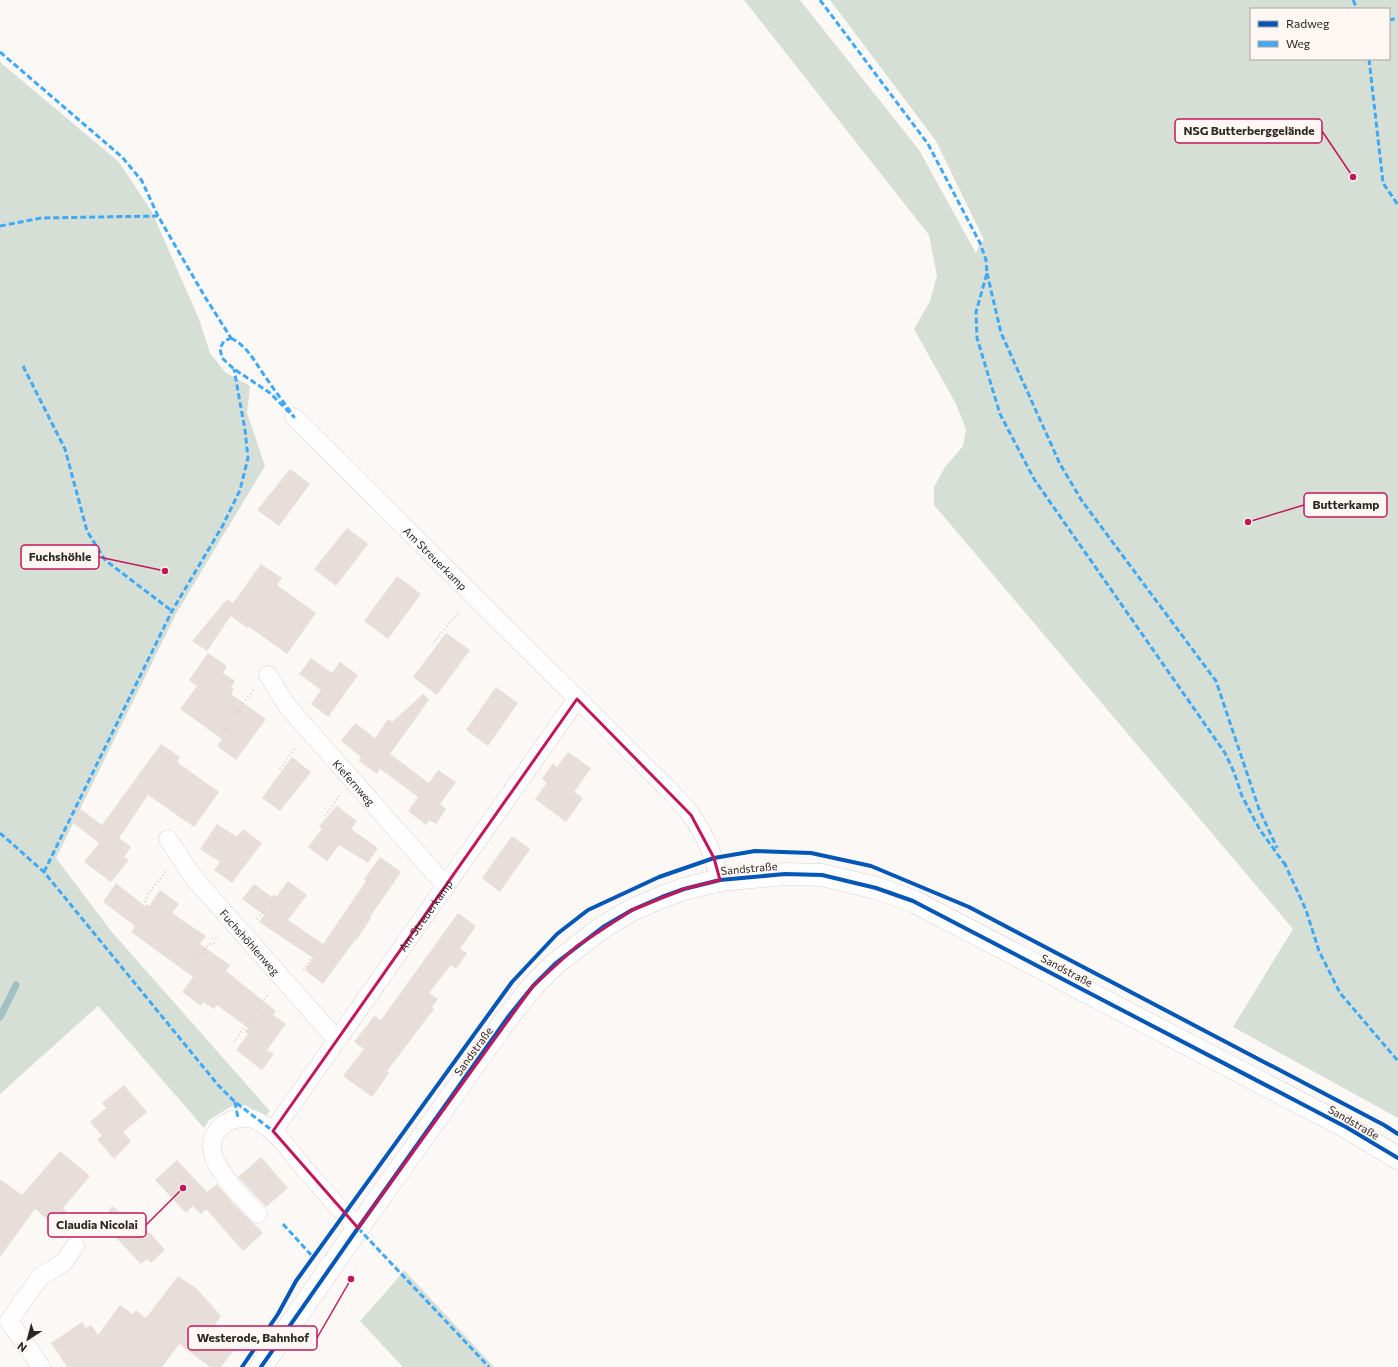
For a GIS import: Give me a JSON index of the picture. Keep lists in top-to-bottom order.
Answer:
{
  "streets": {
    "street": [
      "Am Streuerkamp",
      "Kiefernweg",
      "Sandstraße",
      "Fuchshöhlenweg"
    ]
  },
  "crossings": [
    ["Am Streuerkamp", "Kiefernweg"],
    ["Am Streuerkamp", "Sandstraße"],
    ["Am Streuerkamp", "Fuchshöhlenweg"]
  ],
  "places": [
    "NSG Butterberggelände",
    "Butterkamp",
    "Fuchshöhle",
    "Claudia Nicolai",
    "Westerode, Bahnhof"
  ],
  "legend": ["Radweg", "Weg"],
  "north": "bottom left"
}
